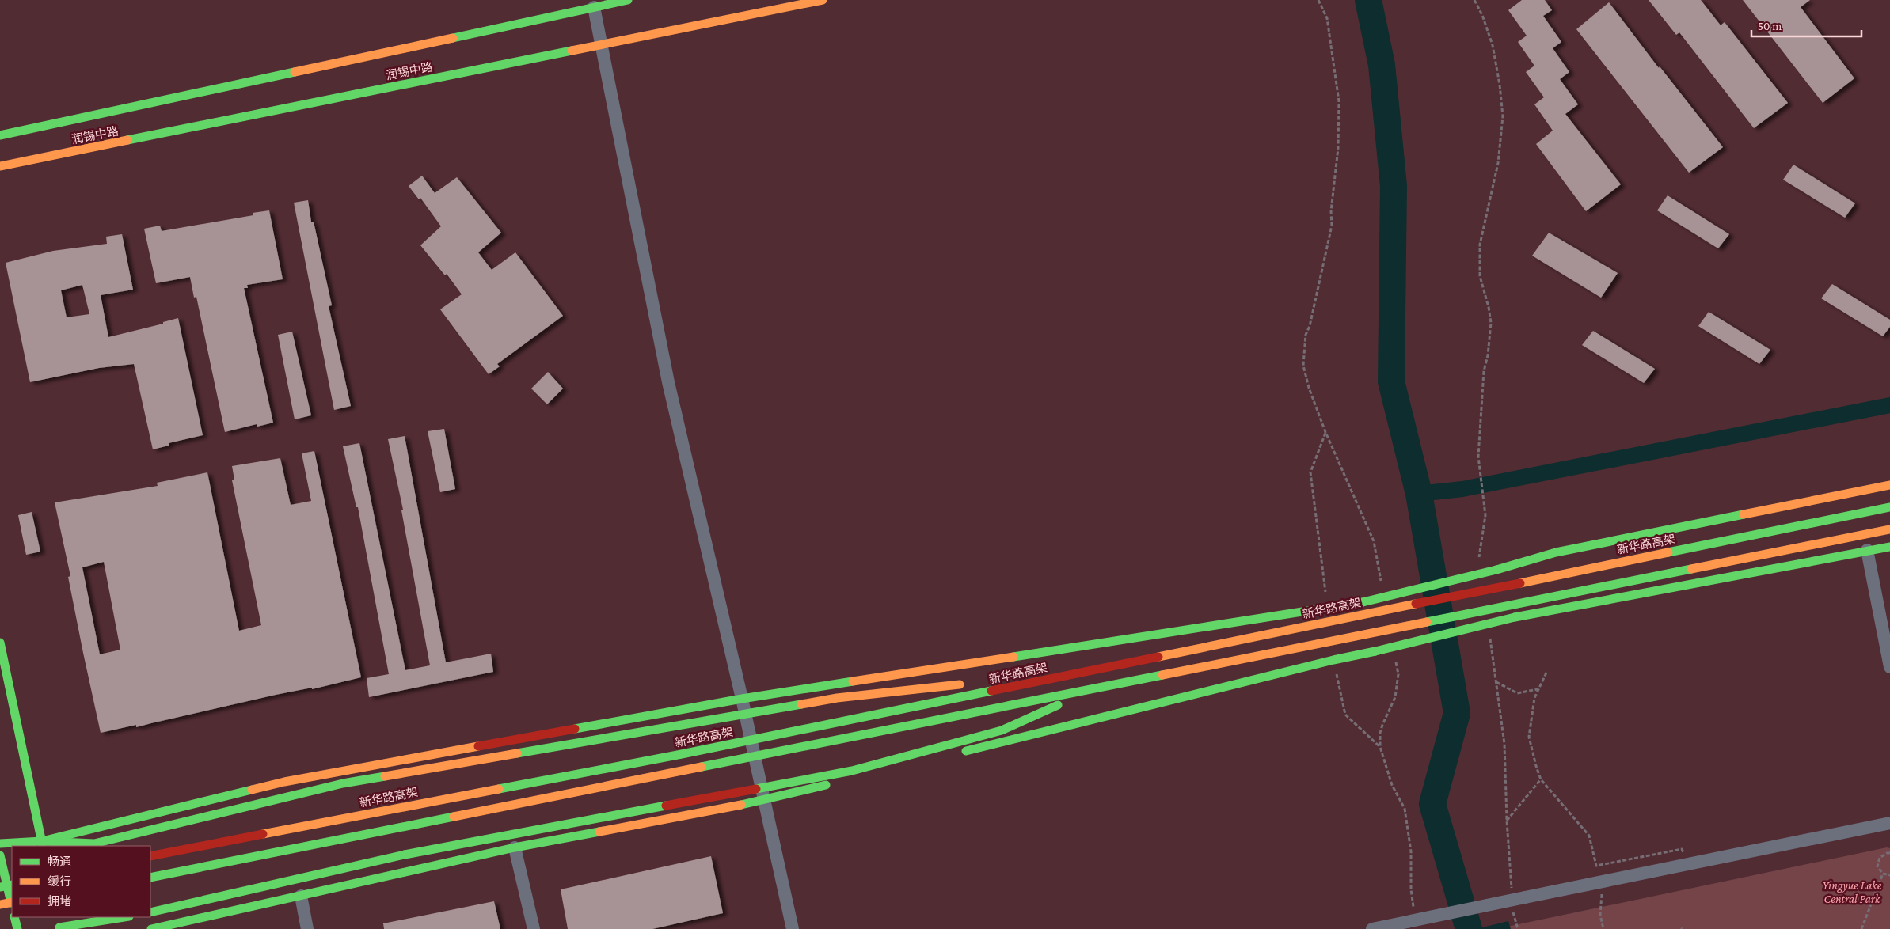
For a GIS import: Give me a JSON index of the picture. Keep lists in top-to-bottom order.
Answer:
{
  "streets": {
    "main road": ["润锡中路", "新华路高架"]
  },
  "parks": ["Yingyue Lake Central Park"],
  "legend": ["畅通", "缓行", "拥堵"],
  "scale_bar": "50 m"
}
